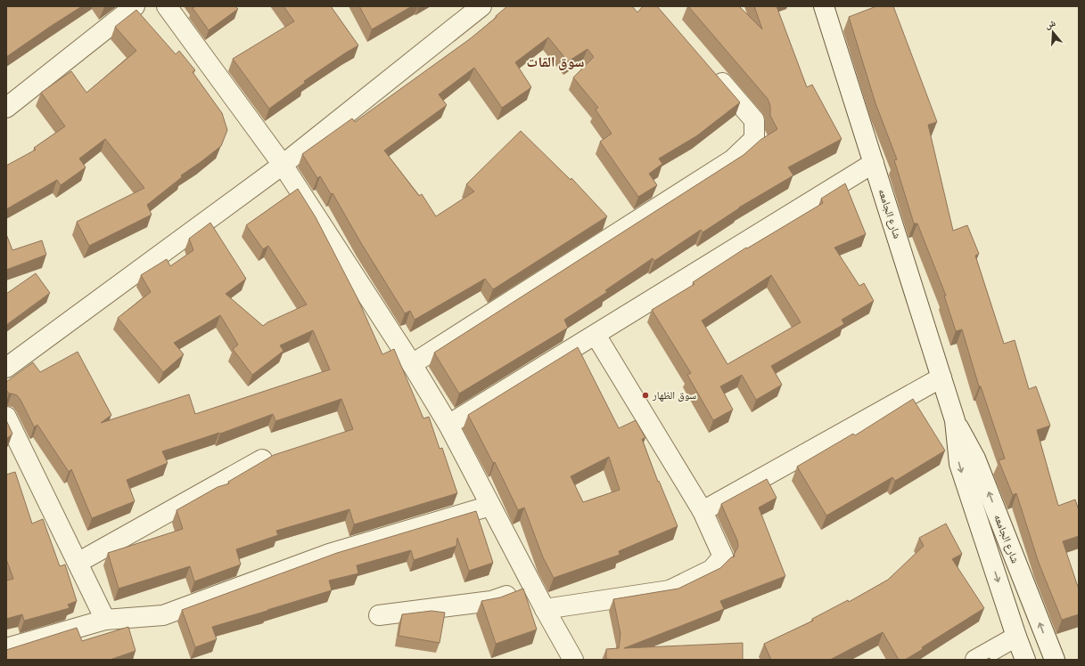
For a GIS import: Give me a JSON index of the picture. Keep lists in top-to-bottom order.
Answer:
{
  "streets": {
    "street": ["شارع الجامعه"]
  },
  "districts": ["سوق القات"],
  "places": ["سوق الظهار"],
  "north": "top"
}
